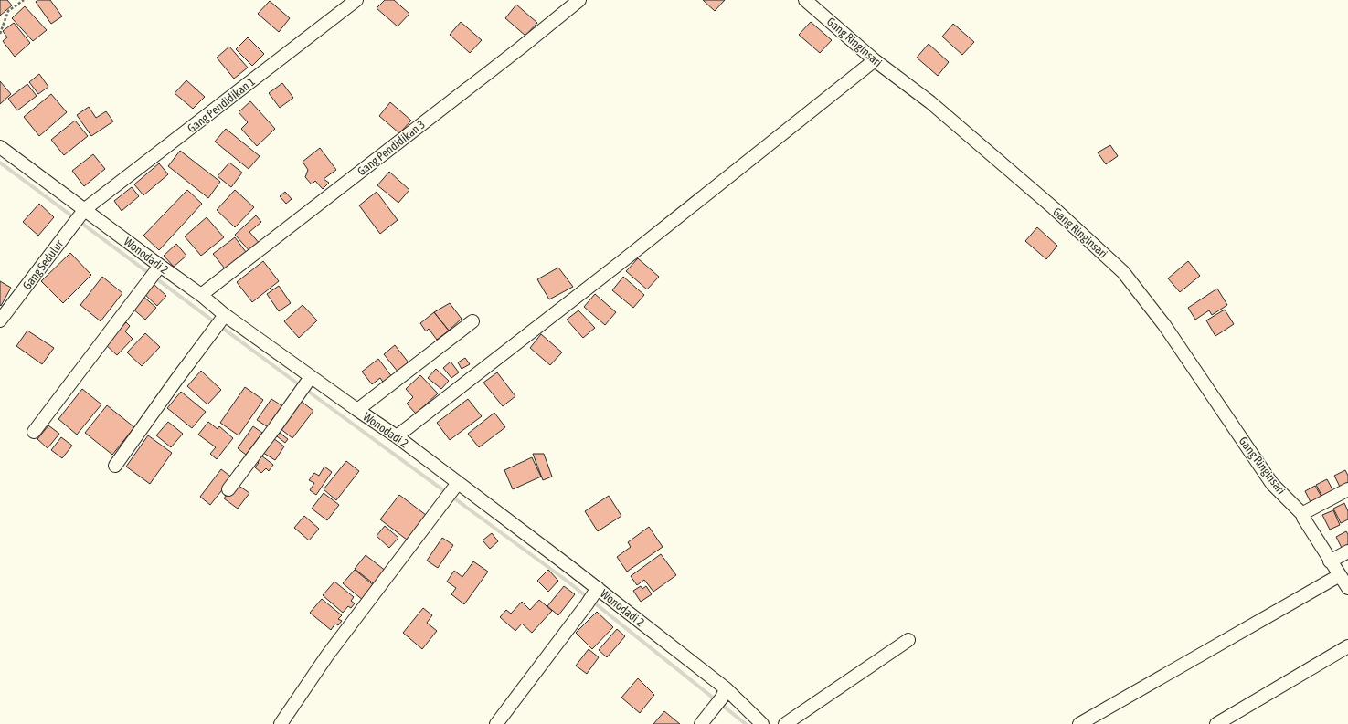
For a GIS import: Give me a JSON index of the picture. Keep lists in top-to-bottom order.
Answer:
{
  "streets": {
    "street": [
      "Gang Ringinsari",
      "Gang Pendidikan 1",
      "Gang Pendidikan 3",
      "Wonodadi 2",
      "Gang Sedulur"
    ]
  },
  "crossings": [
    ["Gang Pendidikan 1", "Wonodadi 2"],
    ["Gang Pendidikan 1", "Gang Sedulur"],
    ["Gang Pendidikan 3", "Wonodadi 2"],
    ["Wonodadi 2", "Gang Sedulur"]
  ]
}
